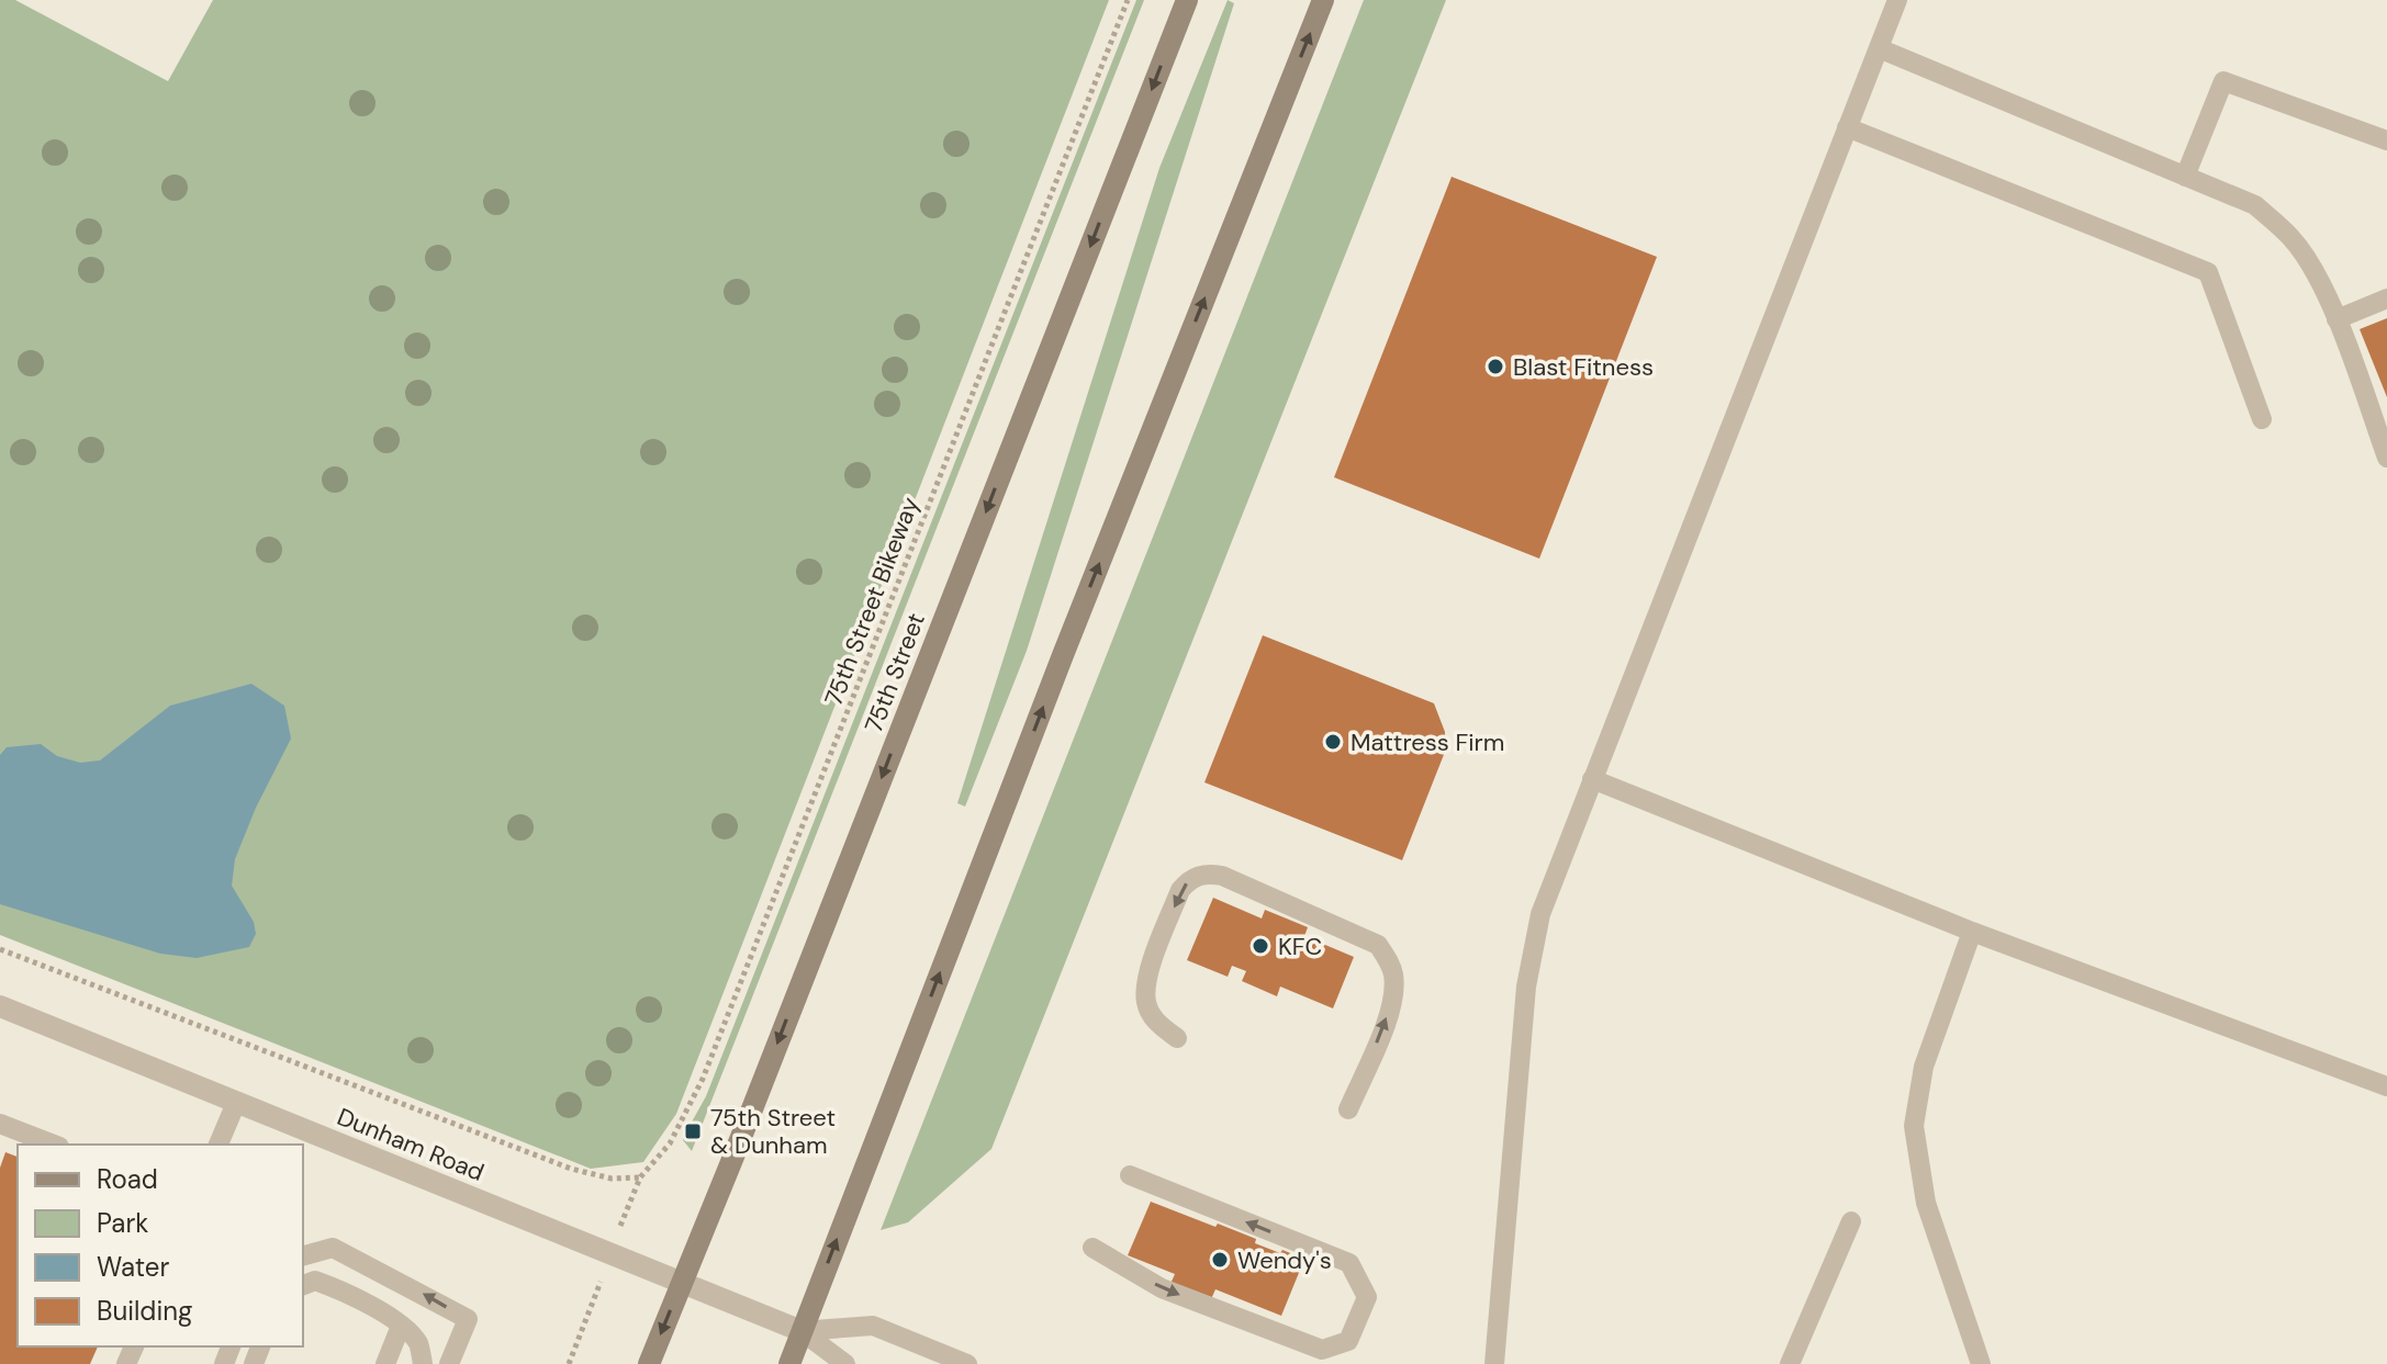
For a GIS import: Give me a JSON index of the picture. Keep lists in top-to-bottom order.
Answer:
{
  "streets": {
    "main road": ["75th Street"],
    "street": ["Dunham Road"],
    "path": ["75th Street Bikeway"]
  },
  "crossings": [
    ["75th Street", "Dunham Road"]
  ],
  "places": {
    "other": [
      "Blast Fitness",
      "Mattress Firm",
      "KFC",
      "Wendy's"
    ],
    "transit": ["75th Street & Dunham"]
  },
  "legend": [
    "Road",
    "Park",
    "Water",
    "Building"
  ]
}
